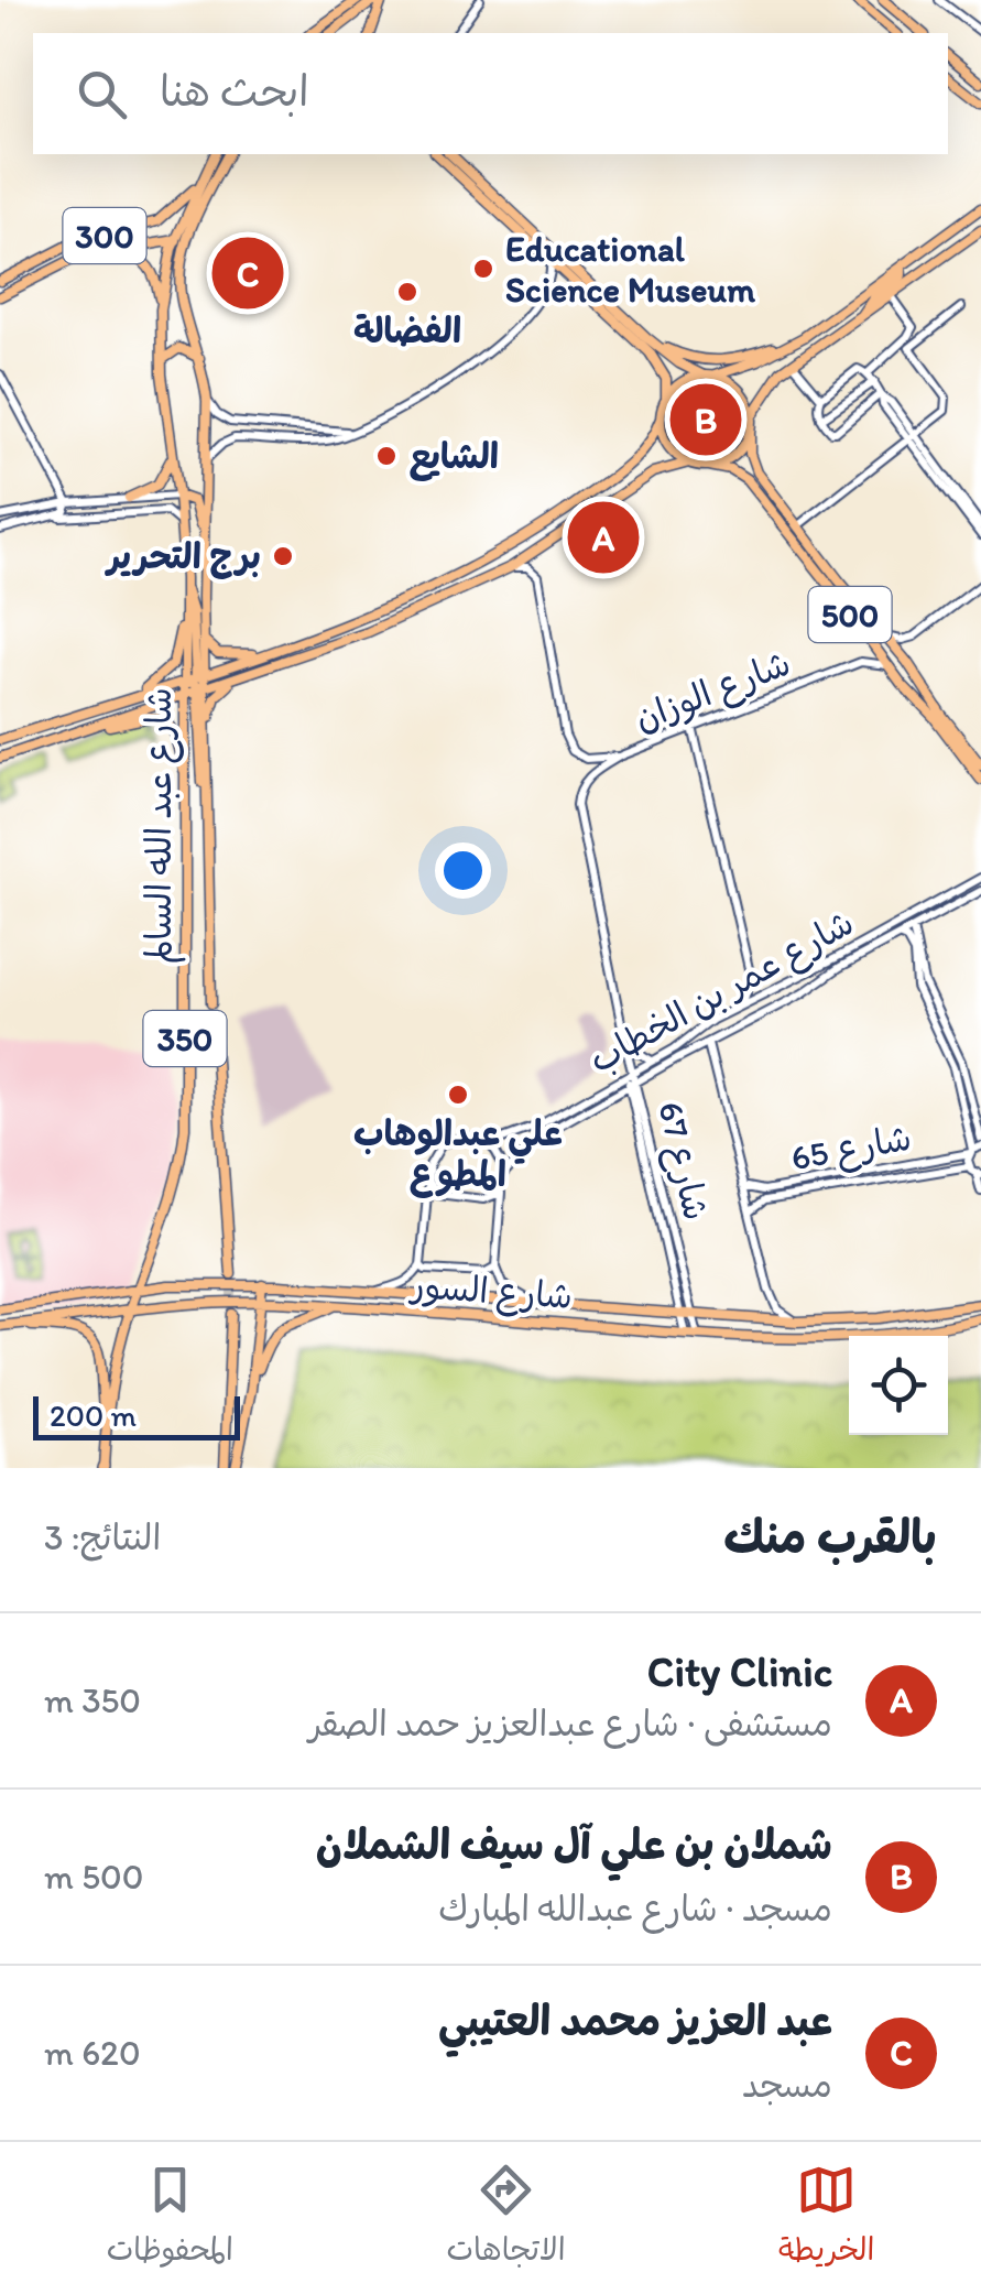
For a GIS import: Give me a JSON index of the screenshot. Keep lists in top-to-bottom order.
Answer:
{
  "streets": {
    "main road": [
      "300",
      "500",
      "شارع عبد الله السالم",
      "350",
      "شارع السور"
    ],
    "street": [
      "شارع الوزان",
      "شارع عمر بن الخطاب",
      "شارع 65",
      "شارع 67"
    ]
  },
  "crossings": [
    ["300", "شارع عبد الله السالم"],
    ["500", "شارع الوزان"],
    ["شارع الوزان", "شارع 67"],
    ["شارع عبد الله السالم", "شارع السور"],
    ["شارع عمر بن الخطاب", "شارع 67"],
    ["شارع 67", "شارع السور"]
  ],
  "places": [
    "Educational Science Museum",
    "الفضالة",
    "الشايع",
    "برج التحرير",
    "علي عبدالوهاب المطوع"
  ],
  "scale_bar": "200 m",
  "page": {
    "search": "ابحث هنا",
    "pins": ["C", "B", "A"],
    "scale": "200 m",
    "heading": ["بالقرب منك", "النتائج: 3"],
    "list": [
      {
        "mark": "A",
        "name": "City Clinic",
        "note": "مستشفى · شارع عبدالعزيز حمد الصقر",
        "value": "350 m"
      },
      {
        "mark": "B",
        "name": "شملان بن علي آل سيف الشملان",
        "note": "مسجد · شارع عبدالله المبارك",
        "value": "500 m"
      },
      {
        "mark": "C",
        "name": "عبد العزيز محمد العتيبي",
        "note": "مسجد",
        "value": "620 m"
      }
    ],
    "nav": ["الخريطة", "الاتجاهات", "المحفوظات"]
  }
}
